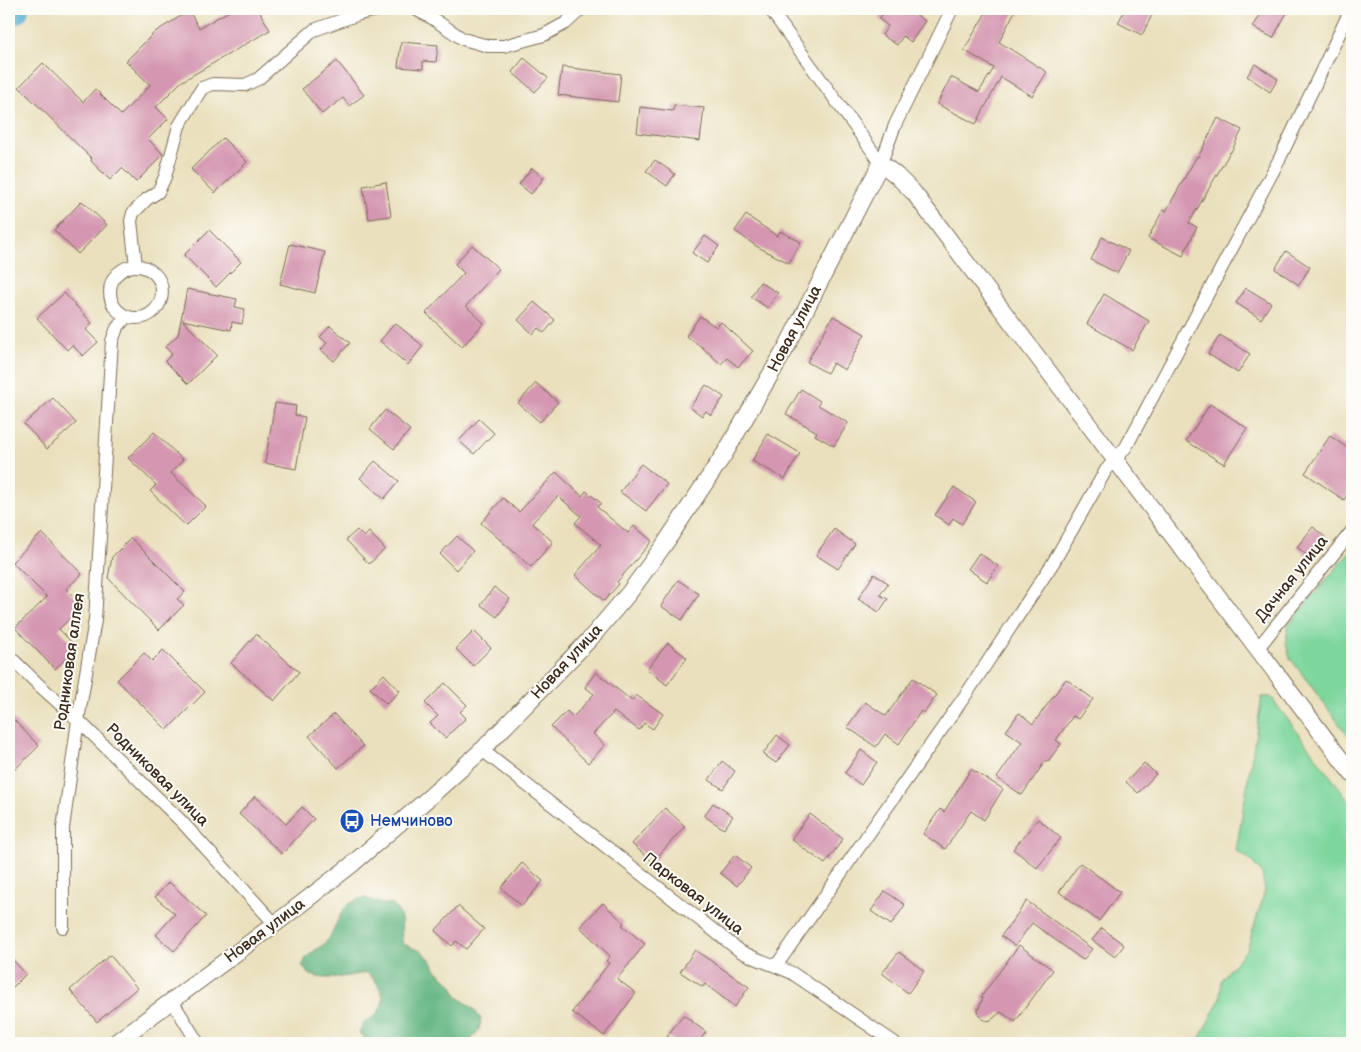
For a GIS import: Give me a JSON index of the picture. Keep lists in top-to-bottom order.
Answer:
{
  "streets": {
    "street": [
      "Новая улица",
      "Дачная улица",
      "Родниковая аллея",
      "Родниковая улица",
      "Парковая улица"
    ]
  },
  "crossings": [
    ["Новая улица", "Родниковая улица"],
    ["Новая улица", "Парковая улица"],
    ["Родниковая аллея", "Родниковая улица"]
  ],
  "places": {
    "bus stop": ["Немчиново"]
  }
}
